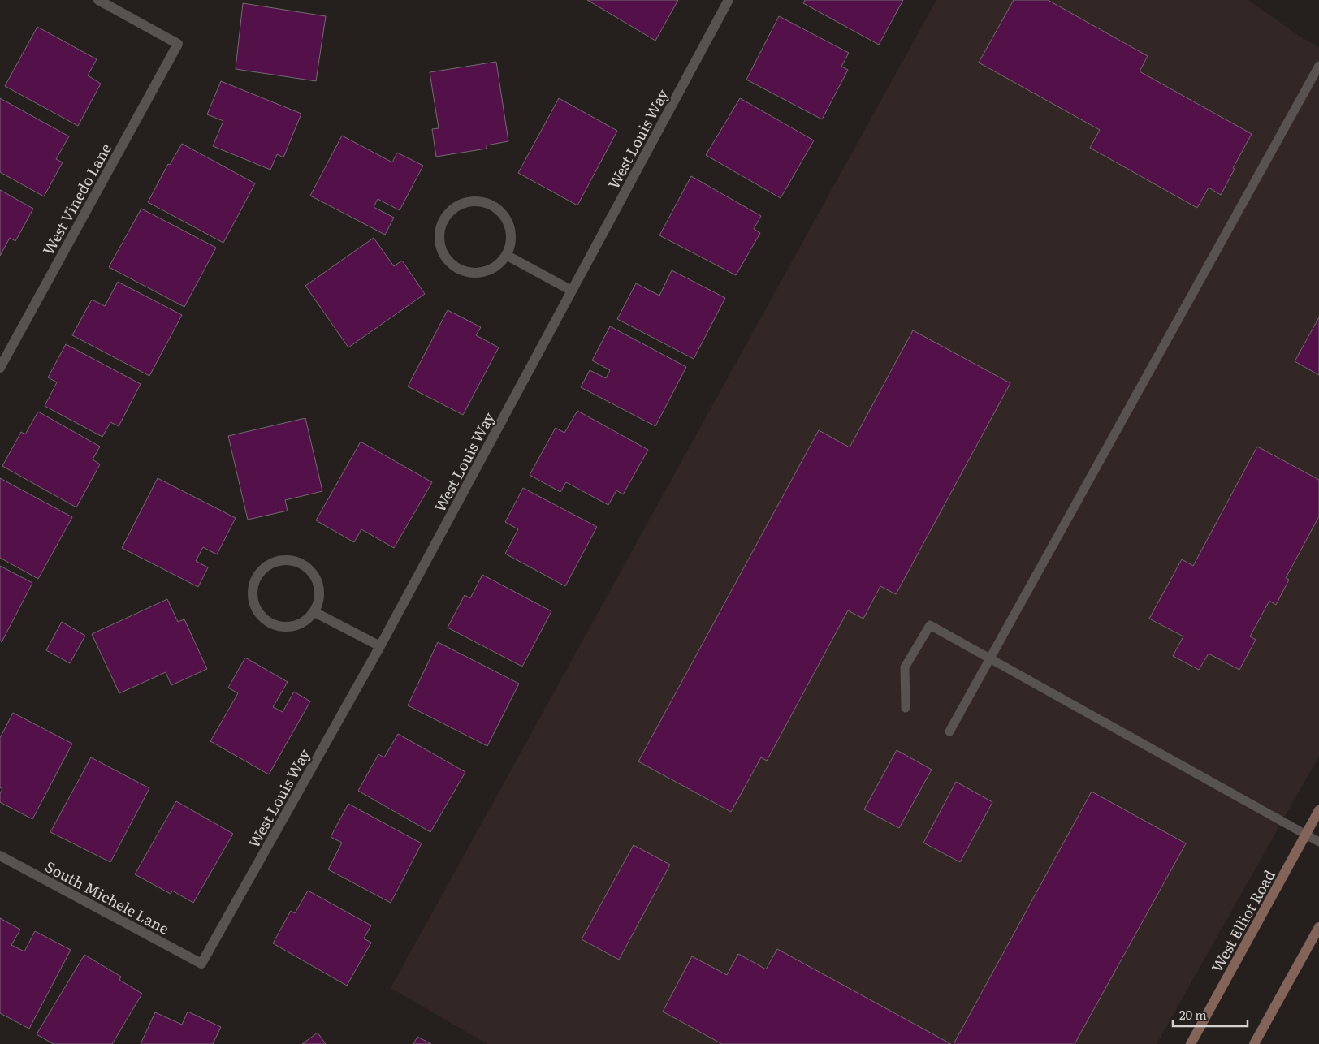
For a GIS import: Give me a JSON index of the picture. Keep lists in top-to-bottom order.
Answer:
{
  "streets": {
    "main road": ["West Elliot Road"],
    "street": ["West Louis Way", "West Vinedo Lane", "South Michele Lane"]
  },
  "crossings": [
    ["West Louis Way", "South Michele Lane"]
  ],
  "scale_bar": "20 m"
}
